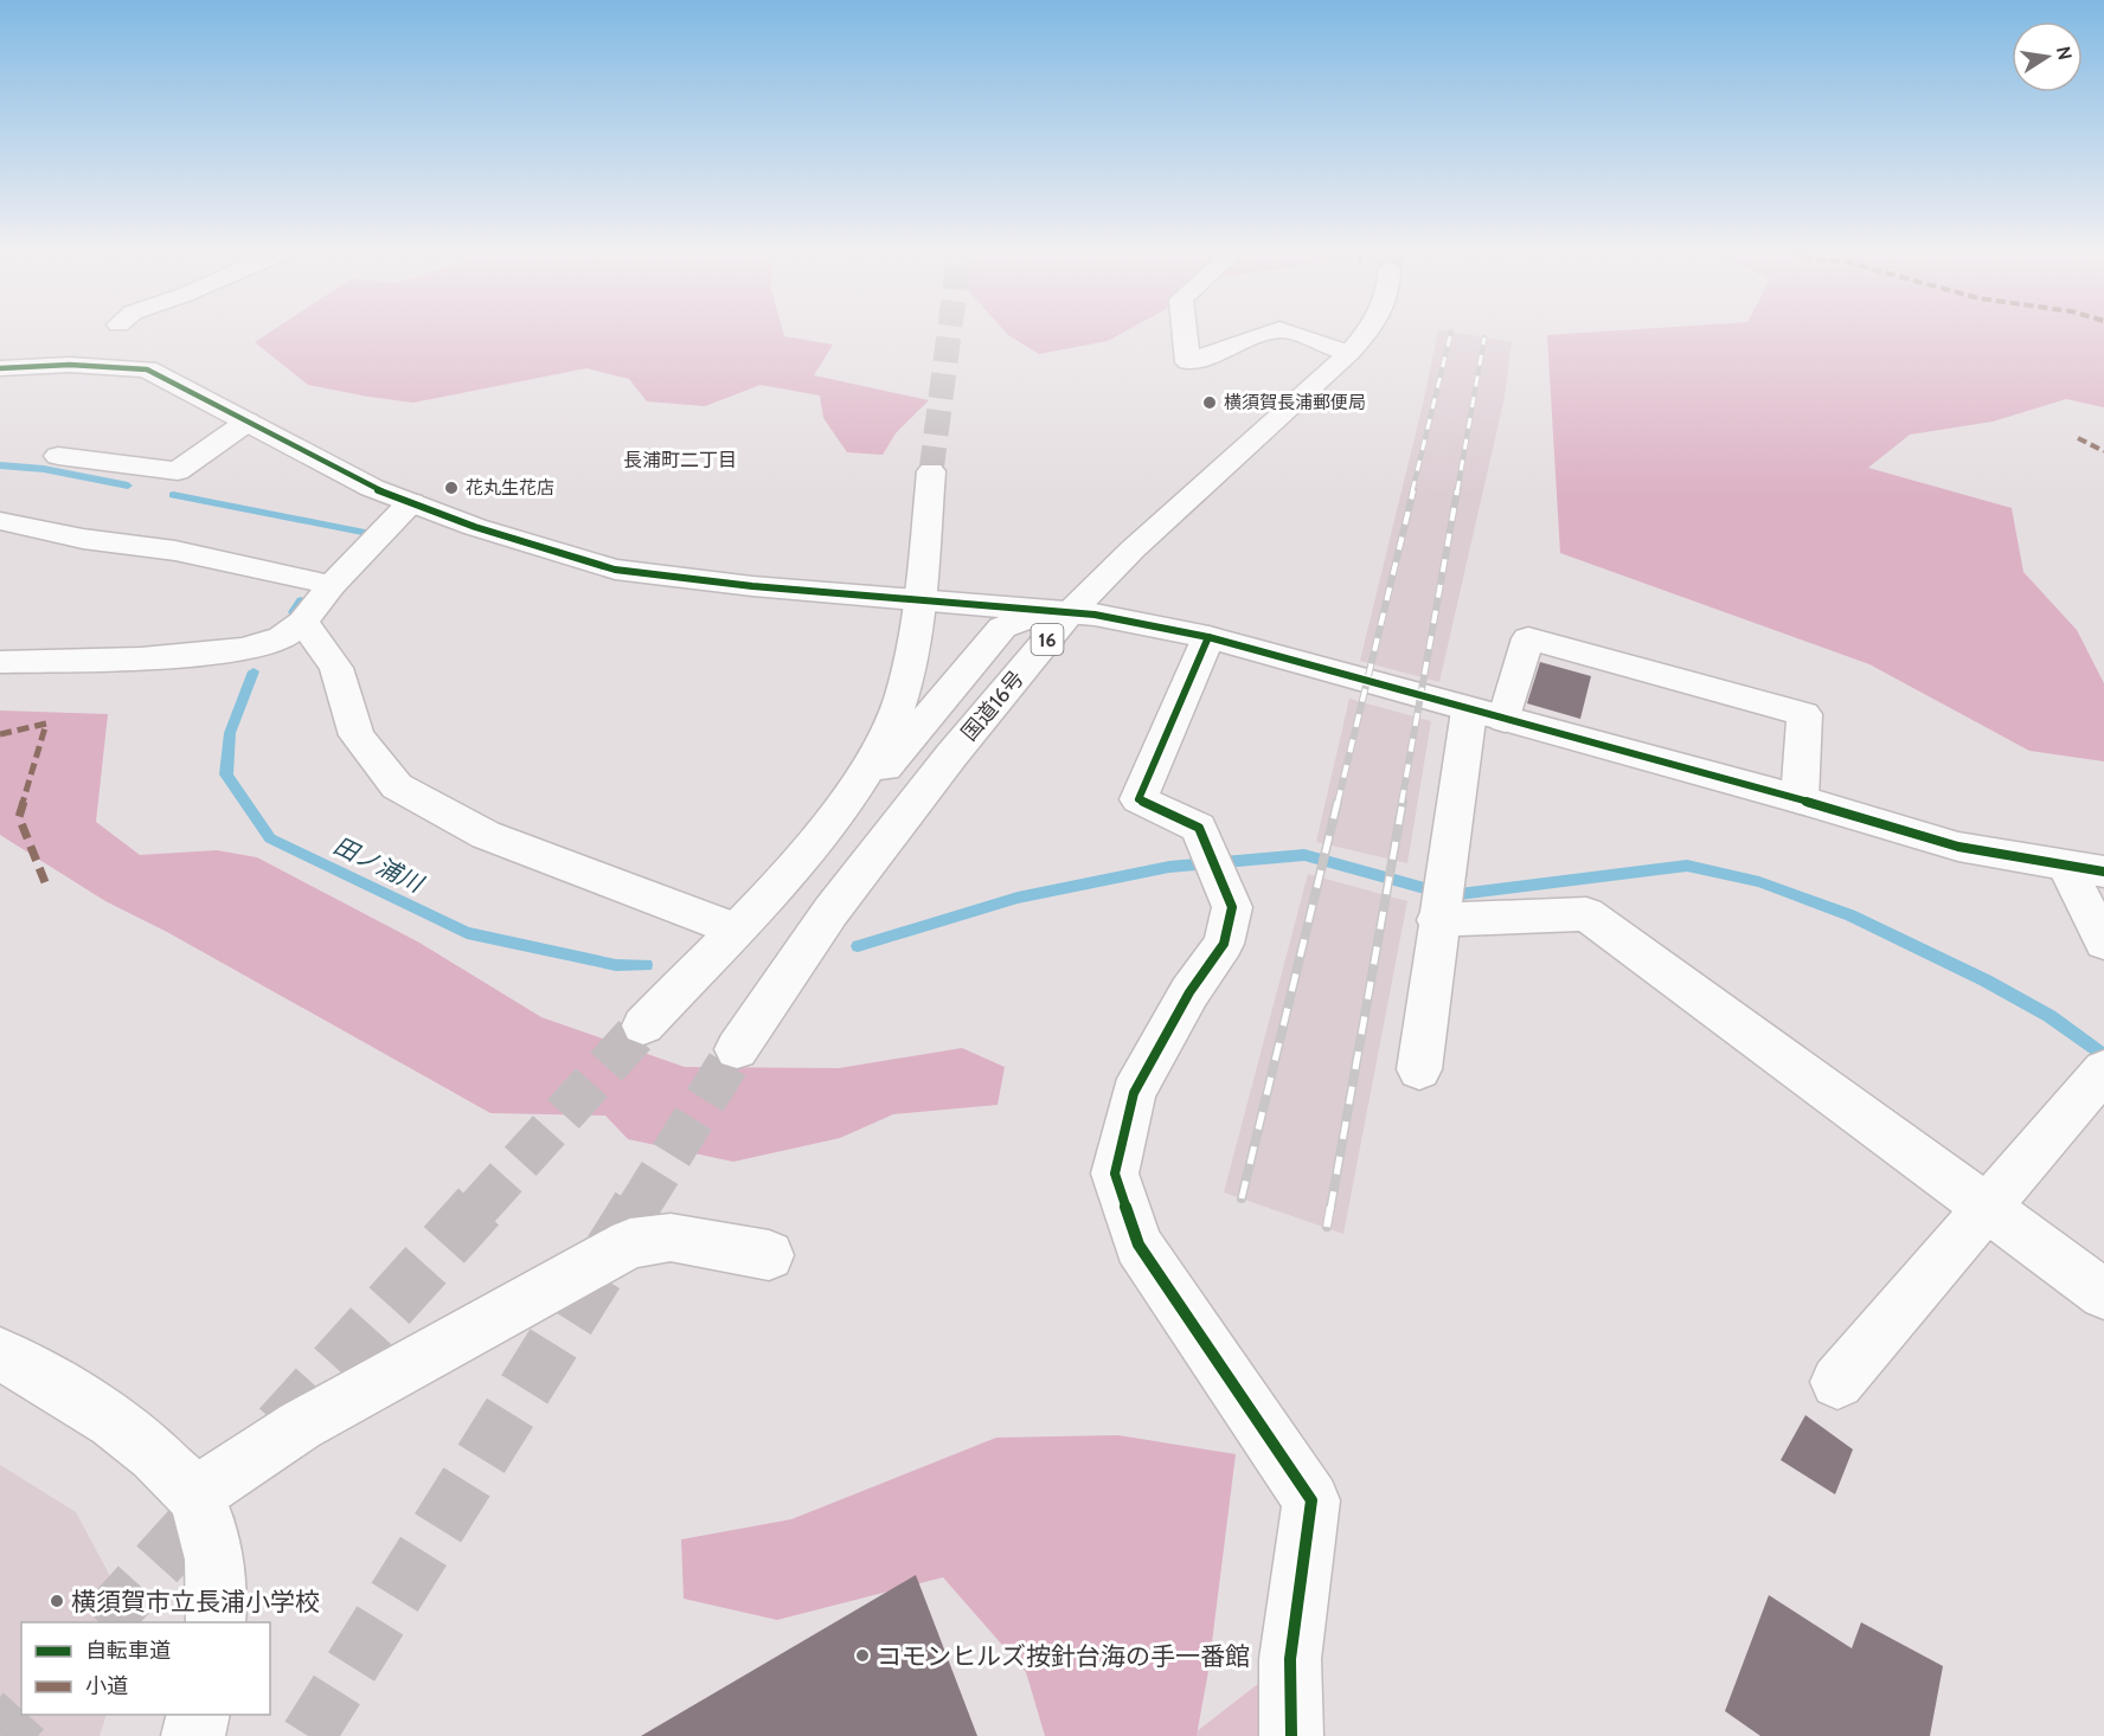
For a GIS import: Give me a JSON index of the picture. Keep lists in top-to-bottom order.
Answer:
{
  "streets": {
    "main road": ["16", "国道16号"]
  },
  "crossings": [
    ["16", "国道16号"]
  ],
  "districts": ["長浦町二丁目"],
  "water": ["田ノ浦川"],
  "places": [
    "横須賀長浦郵便局",
    "花丸生花店",
    "横須賀市立長浦小学校",
    "コモンヒルズ按針台海の手一番館"
  ],
  "legend": ["自転車道", "小道"],
  "north": "right"
}
